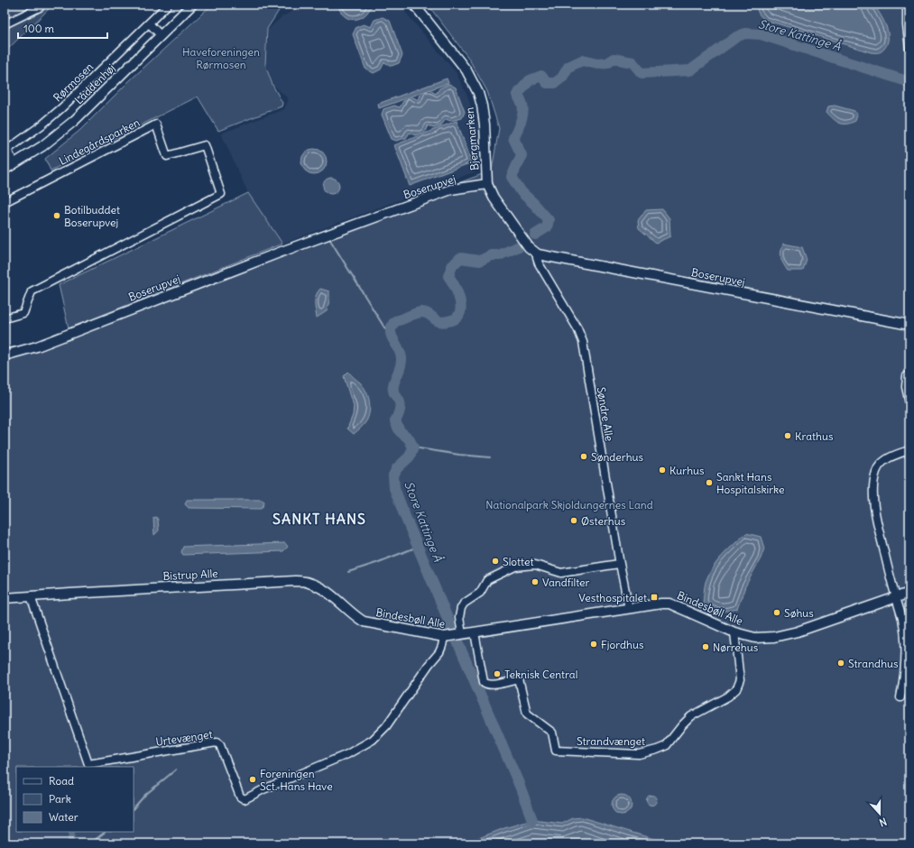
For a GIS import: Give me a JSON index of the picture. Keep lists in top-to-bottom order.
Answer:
{
  "streets": {
    "street": [
      "Rørmosen",
      "Låddenhøj",
      "Bjergmarken",
      "Lindegårdsparken",
      "Boserupvej",
      "Søndre Alle",
      "Bistrup Alle",
      "Bindesbøll Alle",
      "Urtevænget",
      "Strandvænget"
    ]
  },
  "crossings": [
    ["Rørmosen", "Låddenhøj"],
    ["Bjergmarken", "Boserupvej"],
    ["Boserupvej", "Søndre Alle"],
    ["Søndre Alle", "Bindesbøll Alle"],
    ["Bistrup Alle", "Bindesbøll Alle"],
    ["Bistrup Alle", "Urtevænget"],
    ["Bindesbøll Alle", "Urtevænget"],
    ["Bindesbøll Alle", "Strandvænget"]
  ],
  "districts": ["SANKT HANS"],
  "water": ["Store Kattinge Å"],
  "parks": ["Haveforeningen Rørmosen", "Nationalpark Skjoldungernes Land"],
  "places": {
    "other": [
      "Botilbuddet Boserupvej",
      "Krathus",
      "Sønderhus",
      "Kurhus",
      "Sankt Hans Hospitalskirke",
      "Østerhus",
      "Slottet",
      "Vandfilter",
      "Søhus",
      "Fjordhus",
      "Nørrehus",
      "Strandhus",
      "Teknisk Central",
      "Foreningen Sct. Hans Have"
    ],
    "transit": ["Vesthospitalet"]
  },
  "legend": ["Road", "Park", "Water"],
  "scale_bar": "100 m",
  "north": "bottom"
}
